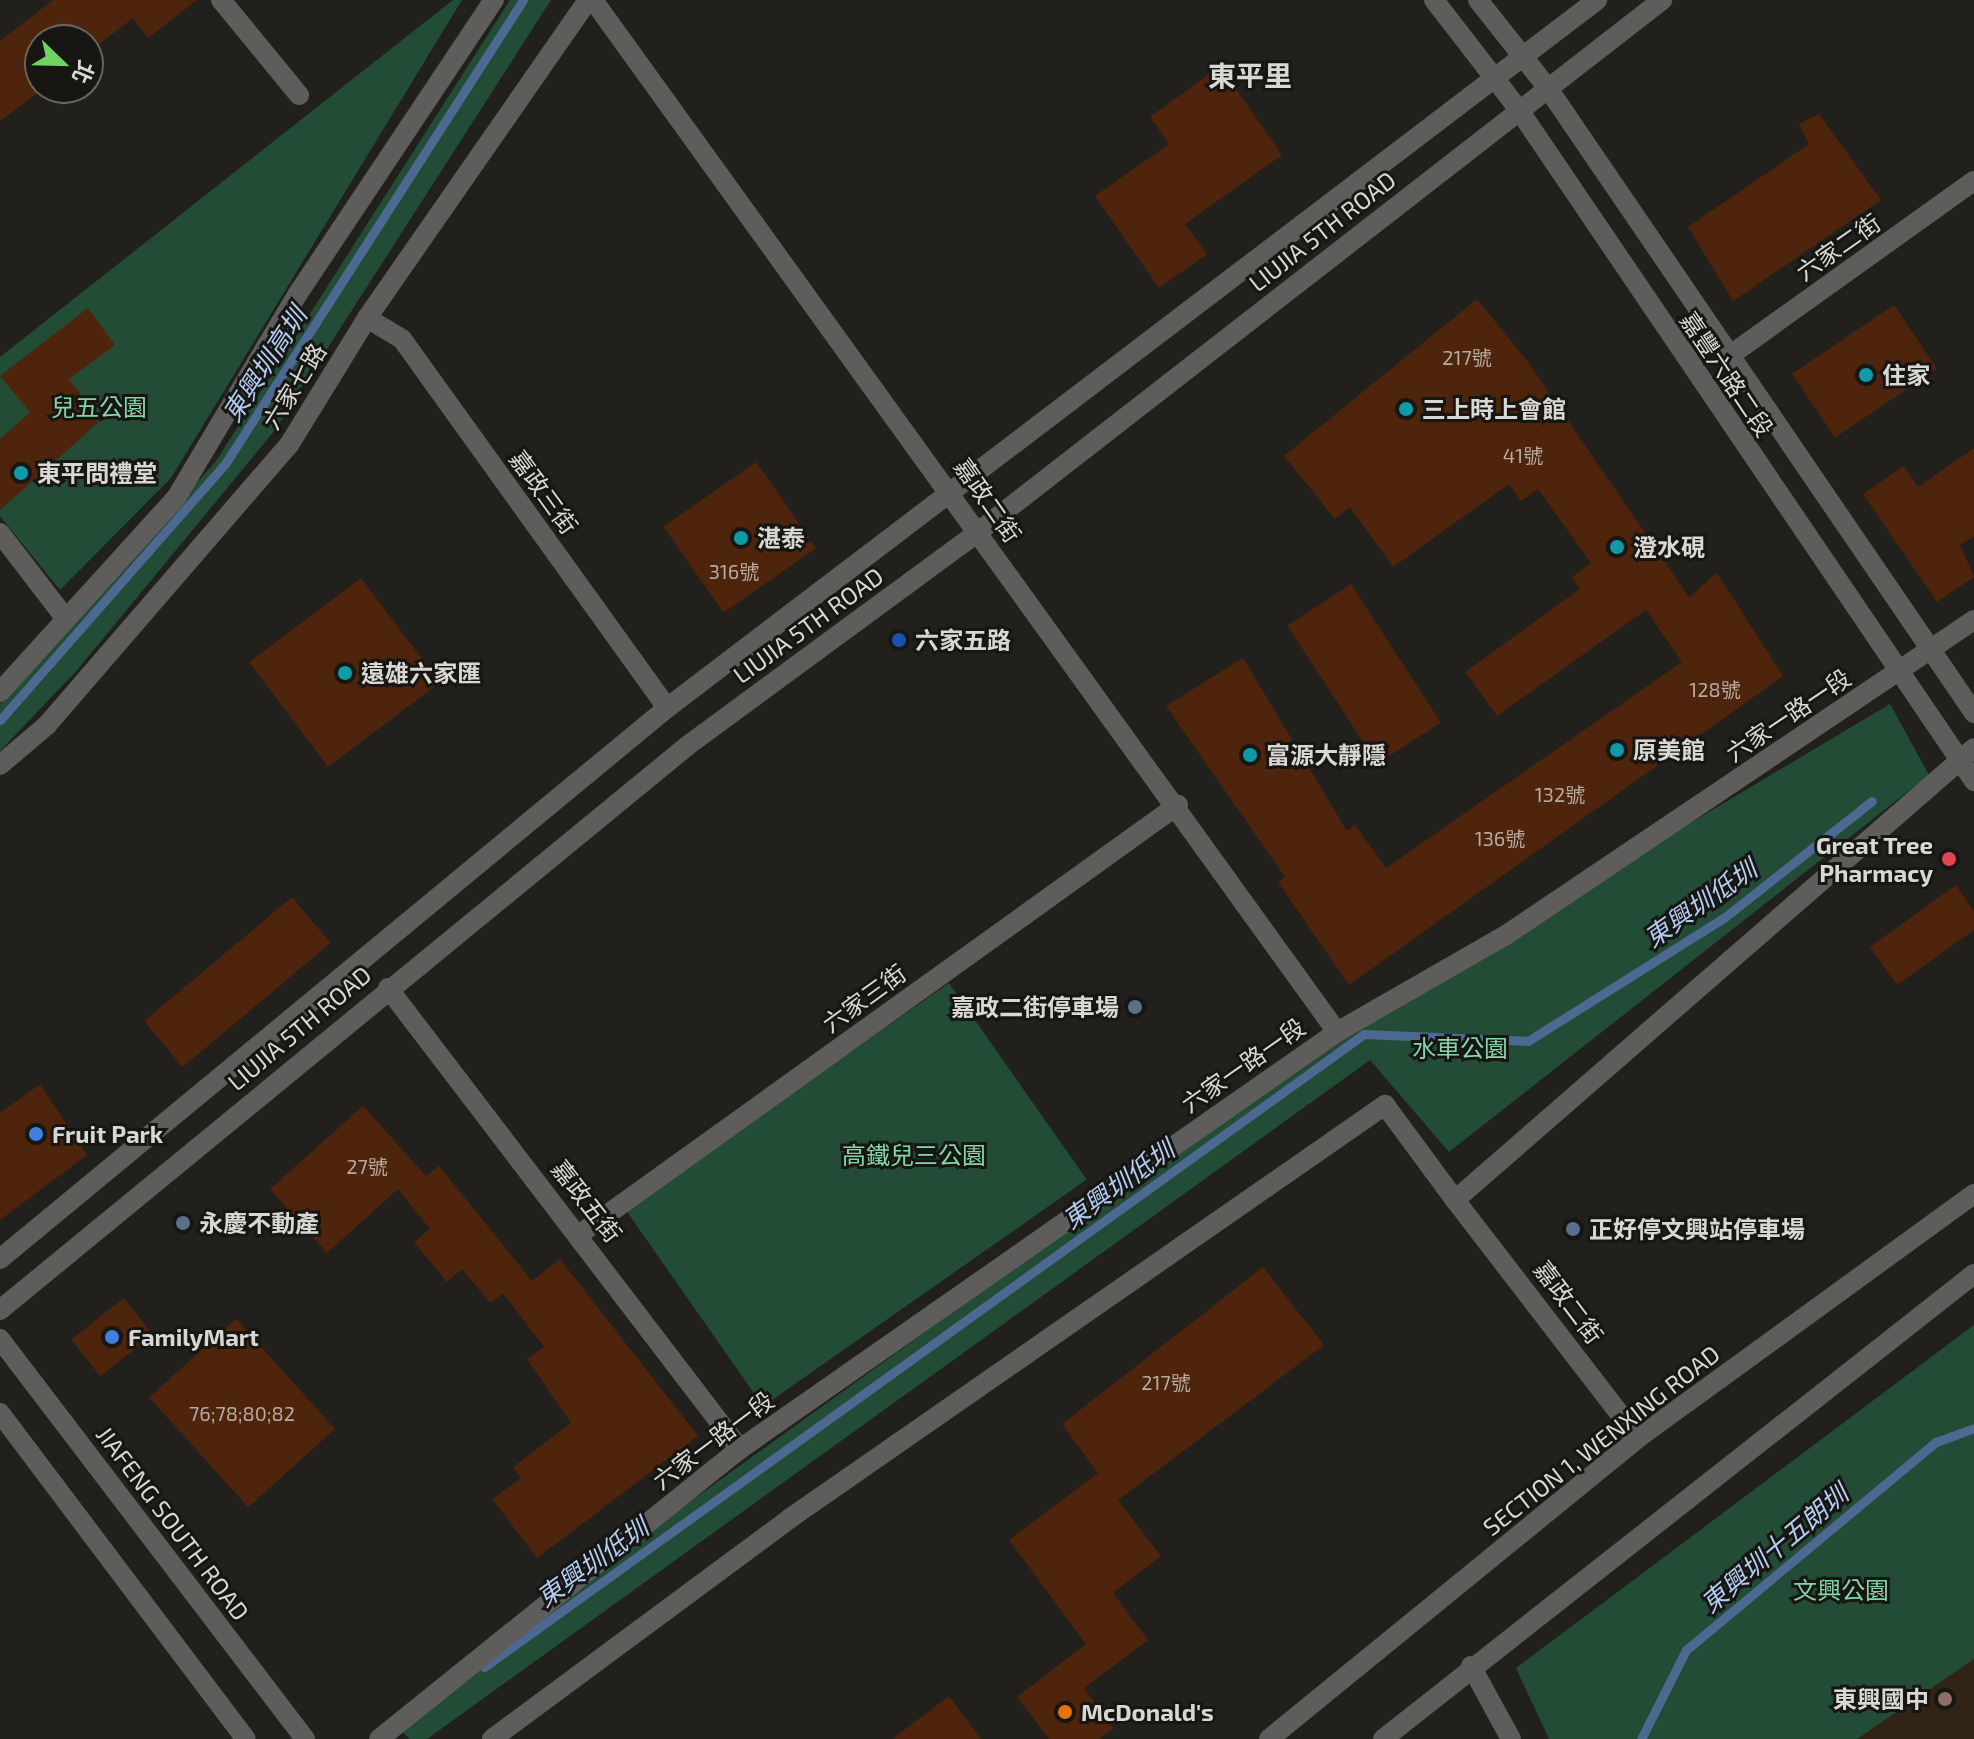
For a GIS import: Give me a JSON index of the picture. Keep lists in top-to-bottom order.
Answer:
{
  "streets": {
    "street": [
      "LIUJIA 5TH ROAD",
      "六家二街",
      "嘉豐六路二段",
      "六家七路",
      "嘉政三街",
      "嘉政二街",
      "六家一路一段",
      "六家三街",
      "嘉政五街",
      "SECTION 1, WENXING ROAD",
      "JIAFENG SOUTH ROAD"
    ]
  },
  "crossings": [
    ["LIUJIA 5TH ROAD", "嘉豐六路二段"],
    ["LIUJIA 5TH ROAD", "嘉政三街"],
    ["LIUJIA 5TH ROAD", "嘉政二街"],
    ["LIUJIA 5TH ROAD", "嘉政五街"],
    ["六家二街", "嘉豐六路二段"],
    ["嘉豐六路二段", "六家一路一段"],
    ["六家七路", "嘉政三街"],
    ["六家七路", "嘉政二街"],
    ["嘉政二街", "六家一路一段"],
    ["嘉政二街", "六家三街"],
    ["嘉政二街", "SECTION 1, WENXING ROAD"],
    ["六家一路一段", "嘉政五街"],
    ["六家三街", "嘉政五街"]
  ],
  "districts": ["東平里"],
  "water": ["東興圳高圳", "東興圳低圳", "東興圳十五朗圳"],
  "parks": [
    "兒五公園",
    "水車公園",
    "高鐵兒三公園",
    "文興公園"
  ],
  "places": [
    "住家",
    "三上時上會館",
    "東平問禮堂",
    "湛泰",
    "澄水硯",
    "六家五路",
    "遠雄六家匯",
    "原美館",
    "富源大靜隱",
    "Great Tree Pharmacy",
    "嘉政二街停車場",
    "Fruit Park",
    "永慶不動產",
    "正好停文興站停車場",
    "FamilyMart",
    "東興國中",
    "McDonald's"
  ],
  "house_numbers": [
    "217號",
    "41號",
    "316號",
    "128號",
    "132號",
    "136號",
    "27號",
    "217號",
    "76;78;80;82"
  ],
  "north": "bottom right"
}
